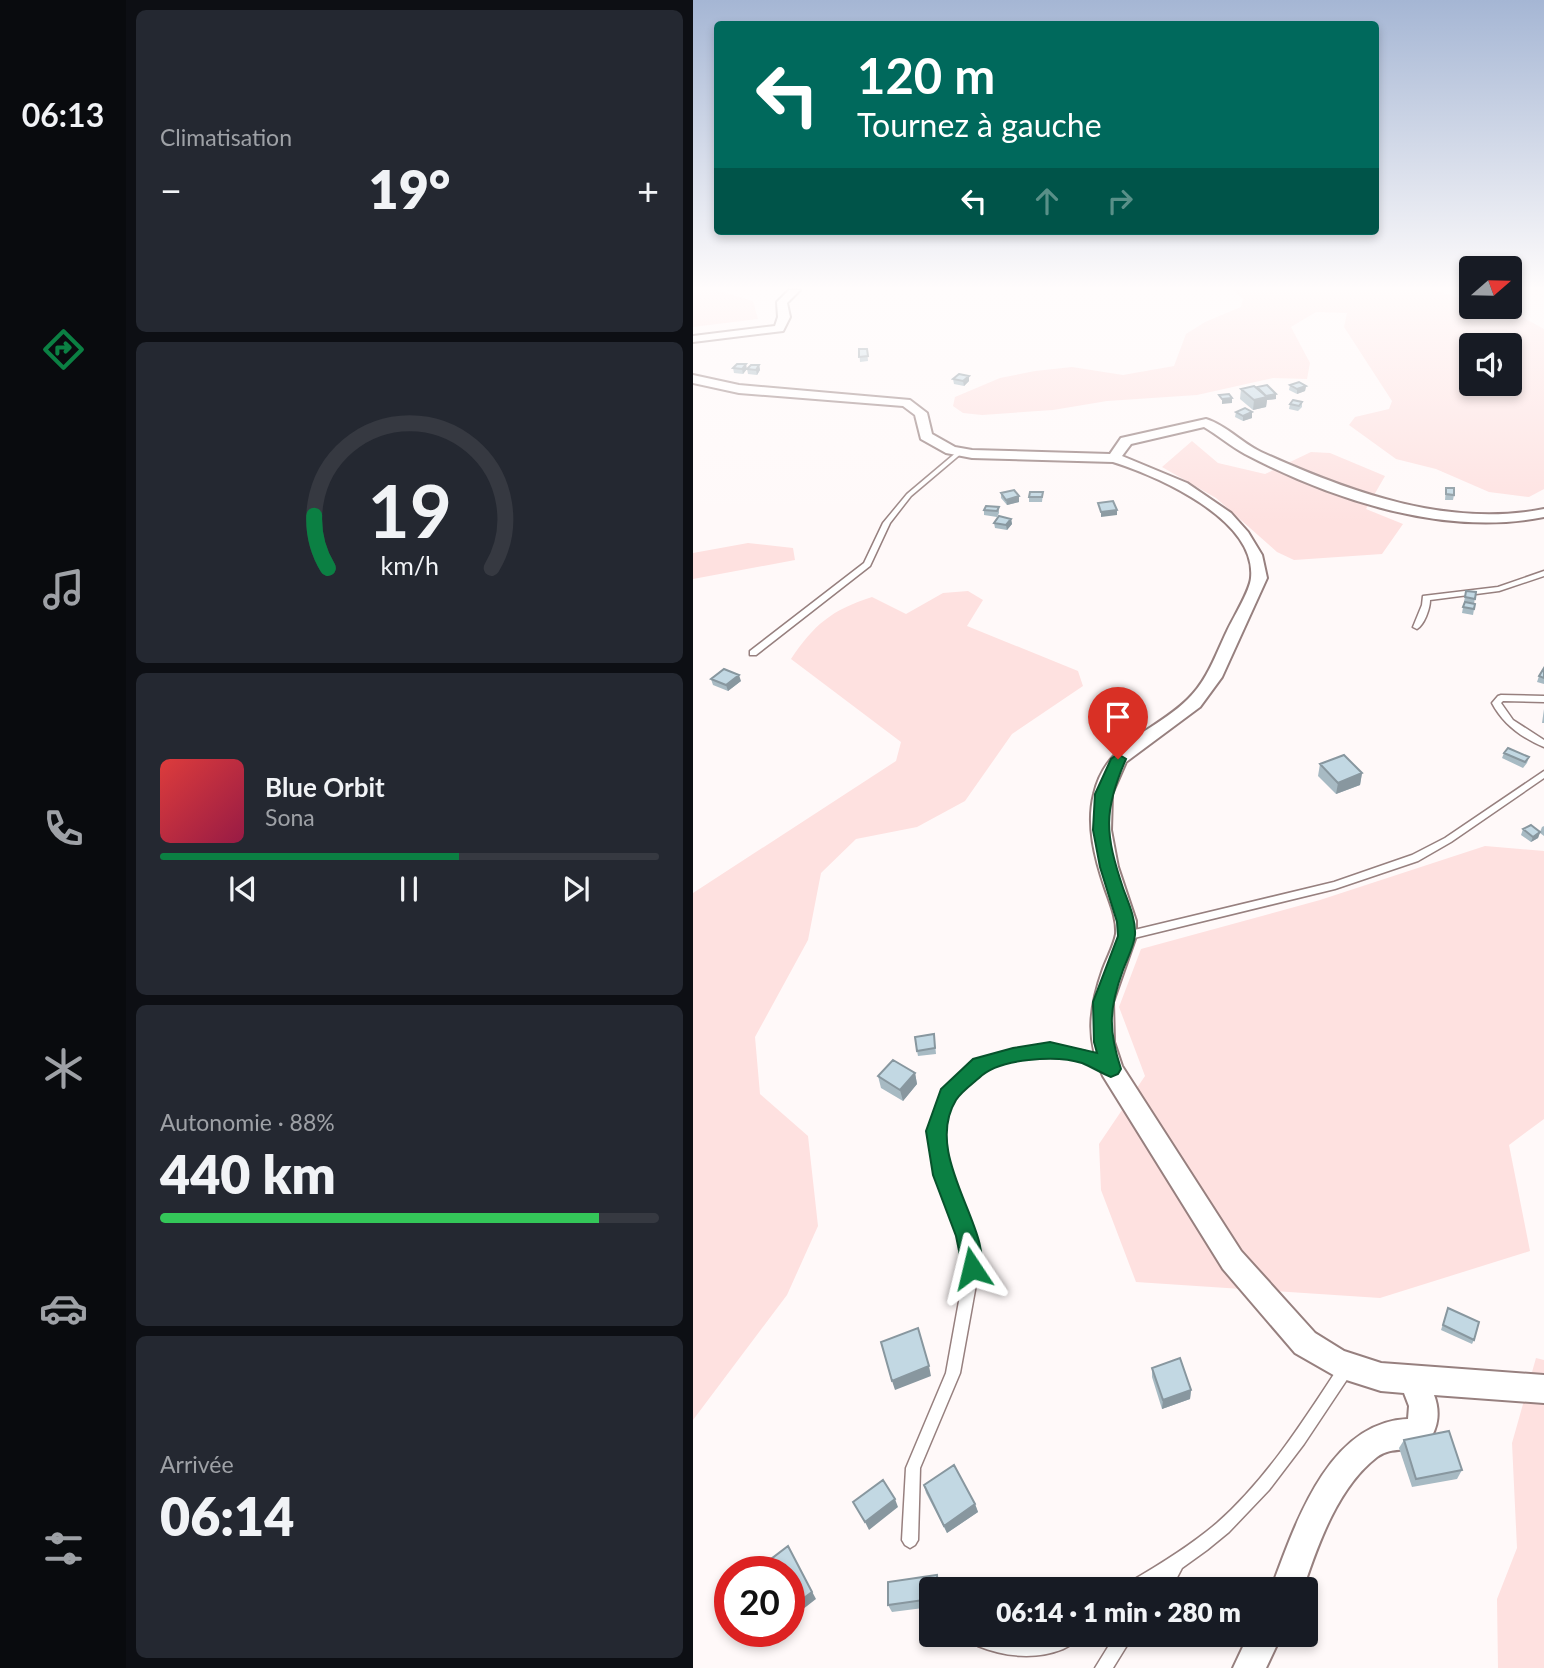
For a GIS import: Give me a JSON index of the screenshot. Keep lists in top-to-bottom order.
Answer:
{
  "north": "right",
  "page": {
    "tabs": "06:13",
    "tile": [
      "Climatisation",
      ["Autonomie · 88%", "440 km"],
      ["Arrivée", "06:14"]
    ],
    "turn": ["120 m", "Tournez à gauche"],
    "heat": ["−", "19°", "+"],
    "song": ["Blue Orbit", "Sona"],
    "limit": "20",
    "trip": "06:14 · 1 min · 280 m",
    "gauge": ["19", "km/h"]
  }
}
